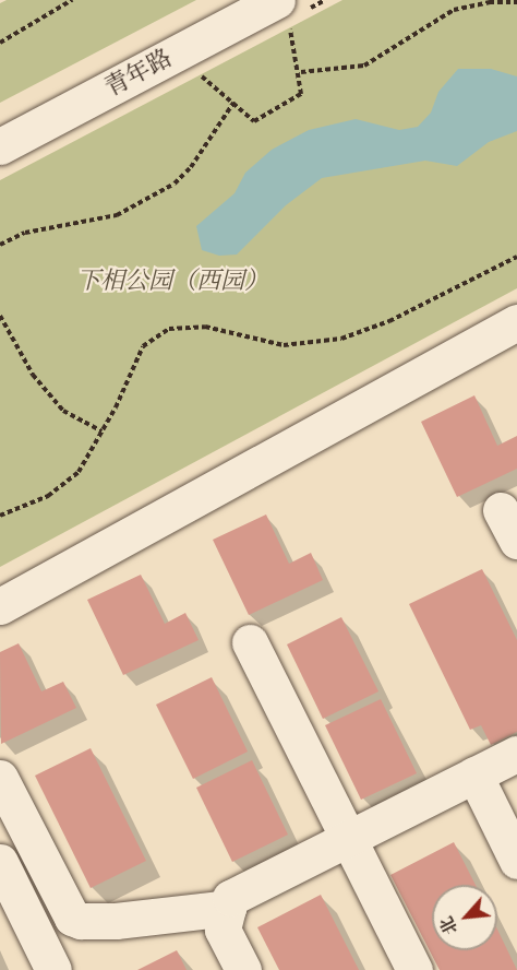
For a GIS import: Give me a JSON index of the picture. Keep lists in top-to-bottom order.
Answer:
{
  "streets": {
    "street": ["青年路"]
  },
  "parks": ["下相公园（西园）"],
  "north": "bottom left"
}
